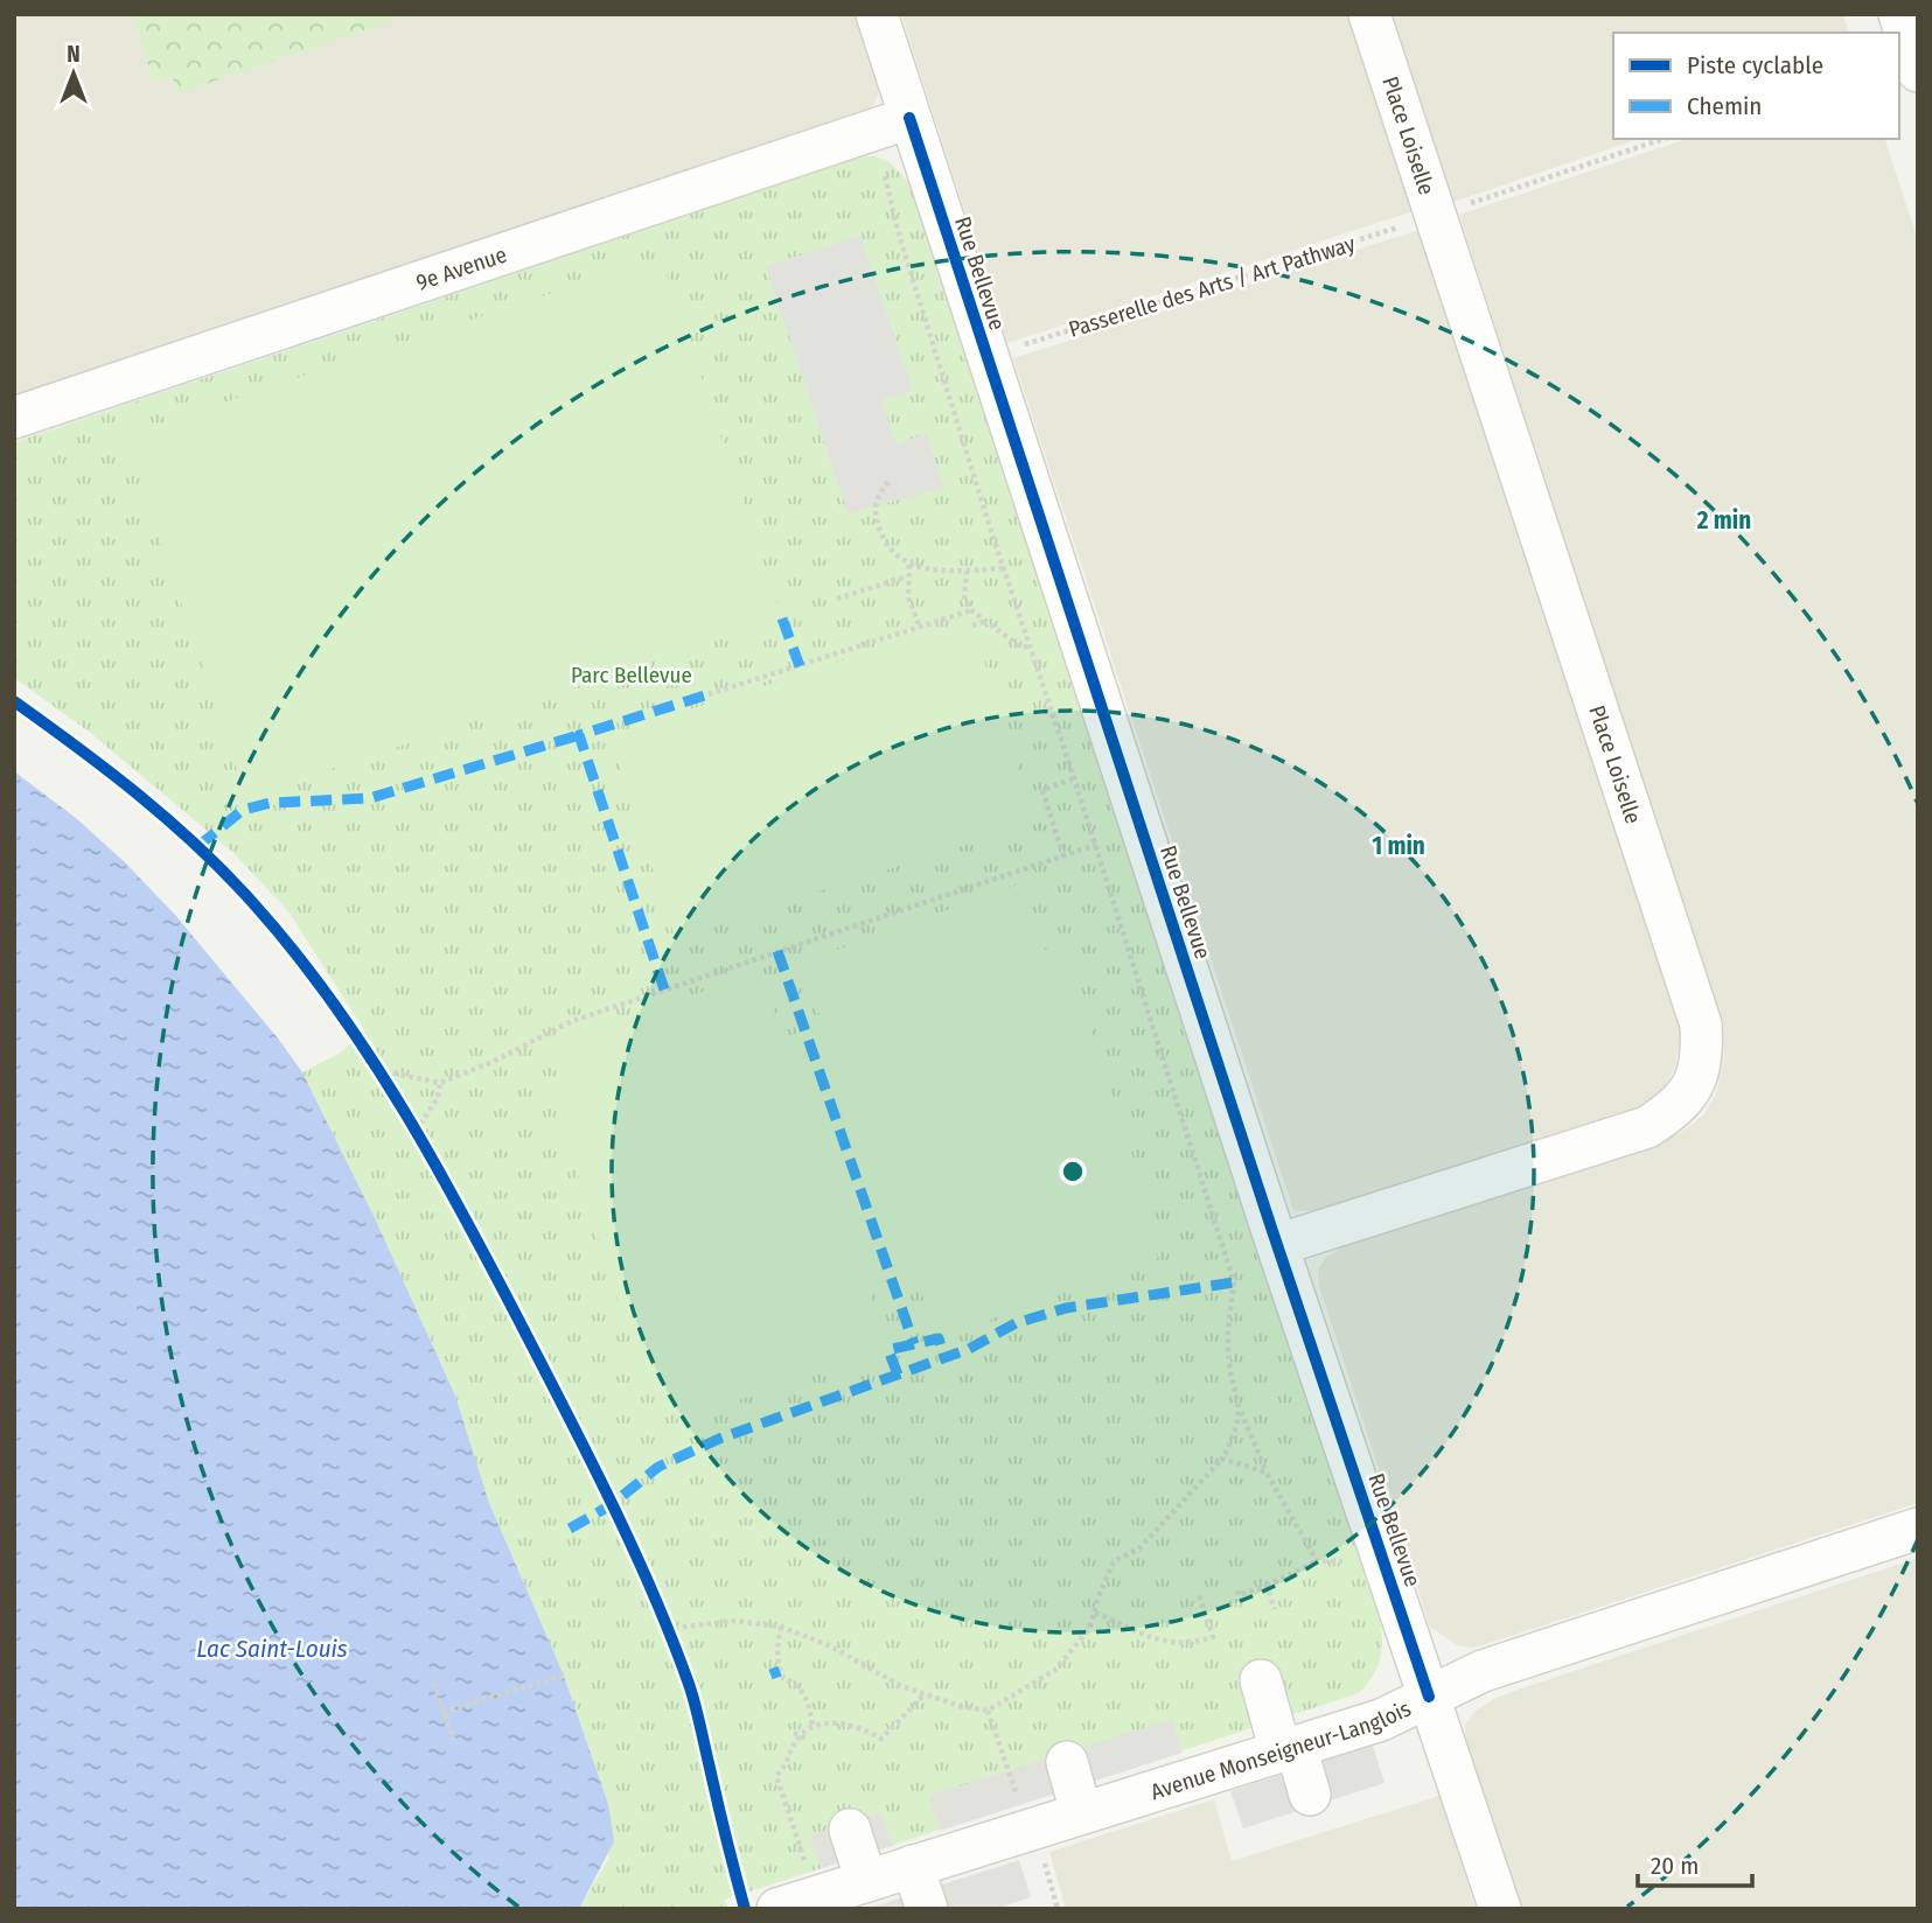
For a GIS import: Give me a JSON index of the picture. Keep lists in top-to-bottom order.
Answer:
{
  "streets": {
    "street": [
      "Place Loiselle",
      "9e Avenue",
      "Rue Bellevue",
      "Avenue Monseigneur-Langlois"
    ],
    "path": ["Passerelle des Arts / Art Pathway"]
  },
  "crossings": [
    ["Place Loiselle", "Rue Bellevue"],
    ["9e Avenue", "Rue Bellevue"],
    ["Rue Bellevue", "Avenue Monseigneur-Langlois"]
  ],
  "water": ["Lac Saint-Louis"],
  "parks": ["Parc Bellevue"],
  "legend": ["Piste cyclable", "Chemin"],
  "scale_bar": "20 m",
  "north": "top",
  "rings": ["2 min", "1 min"]
}
